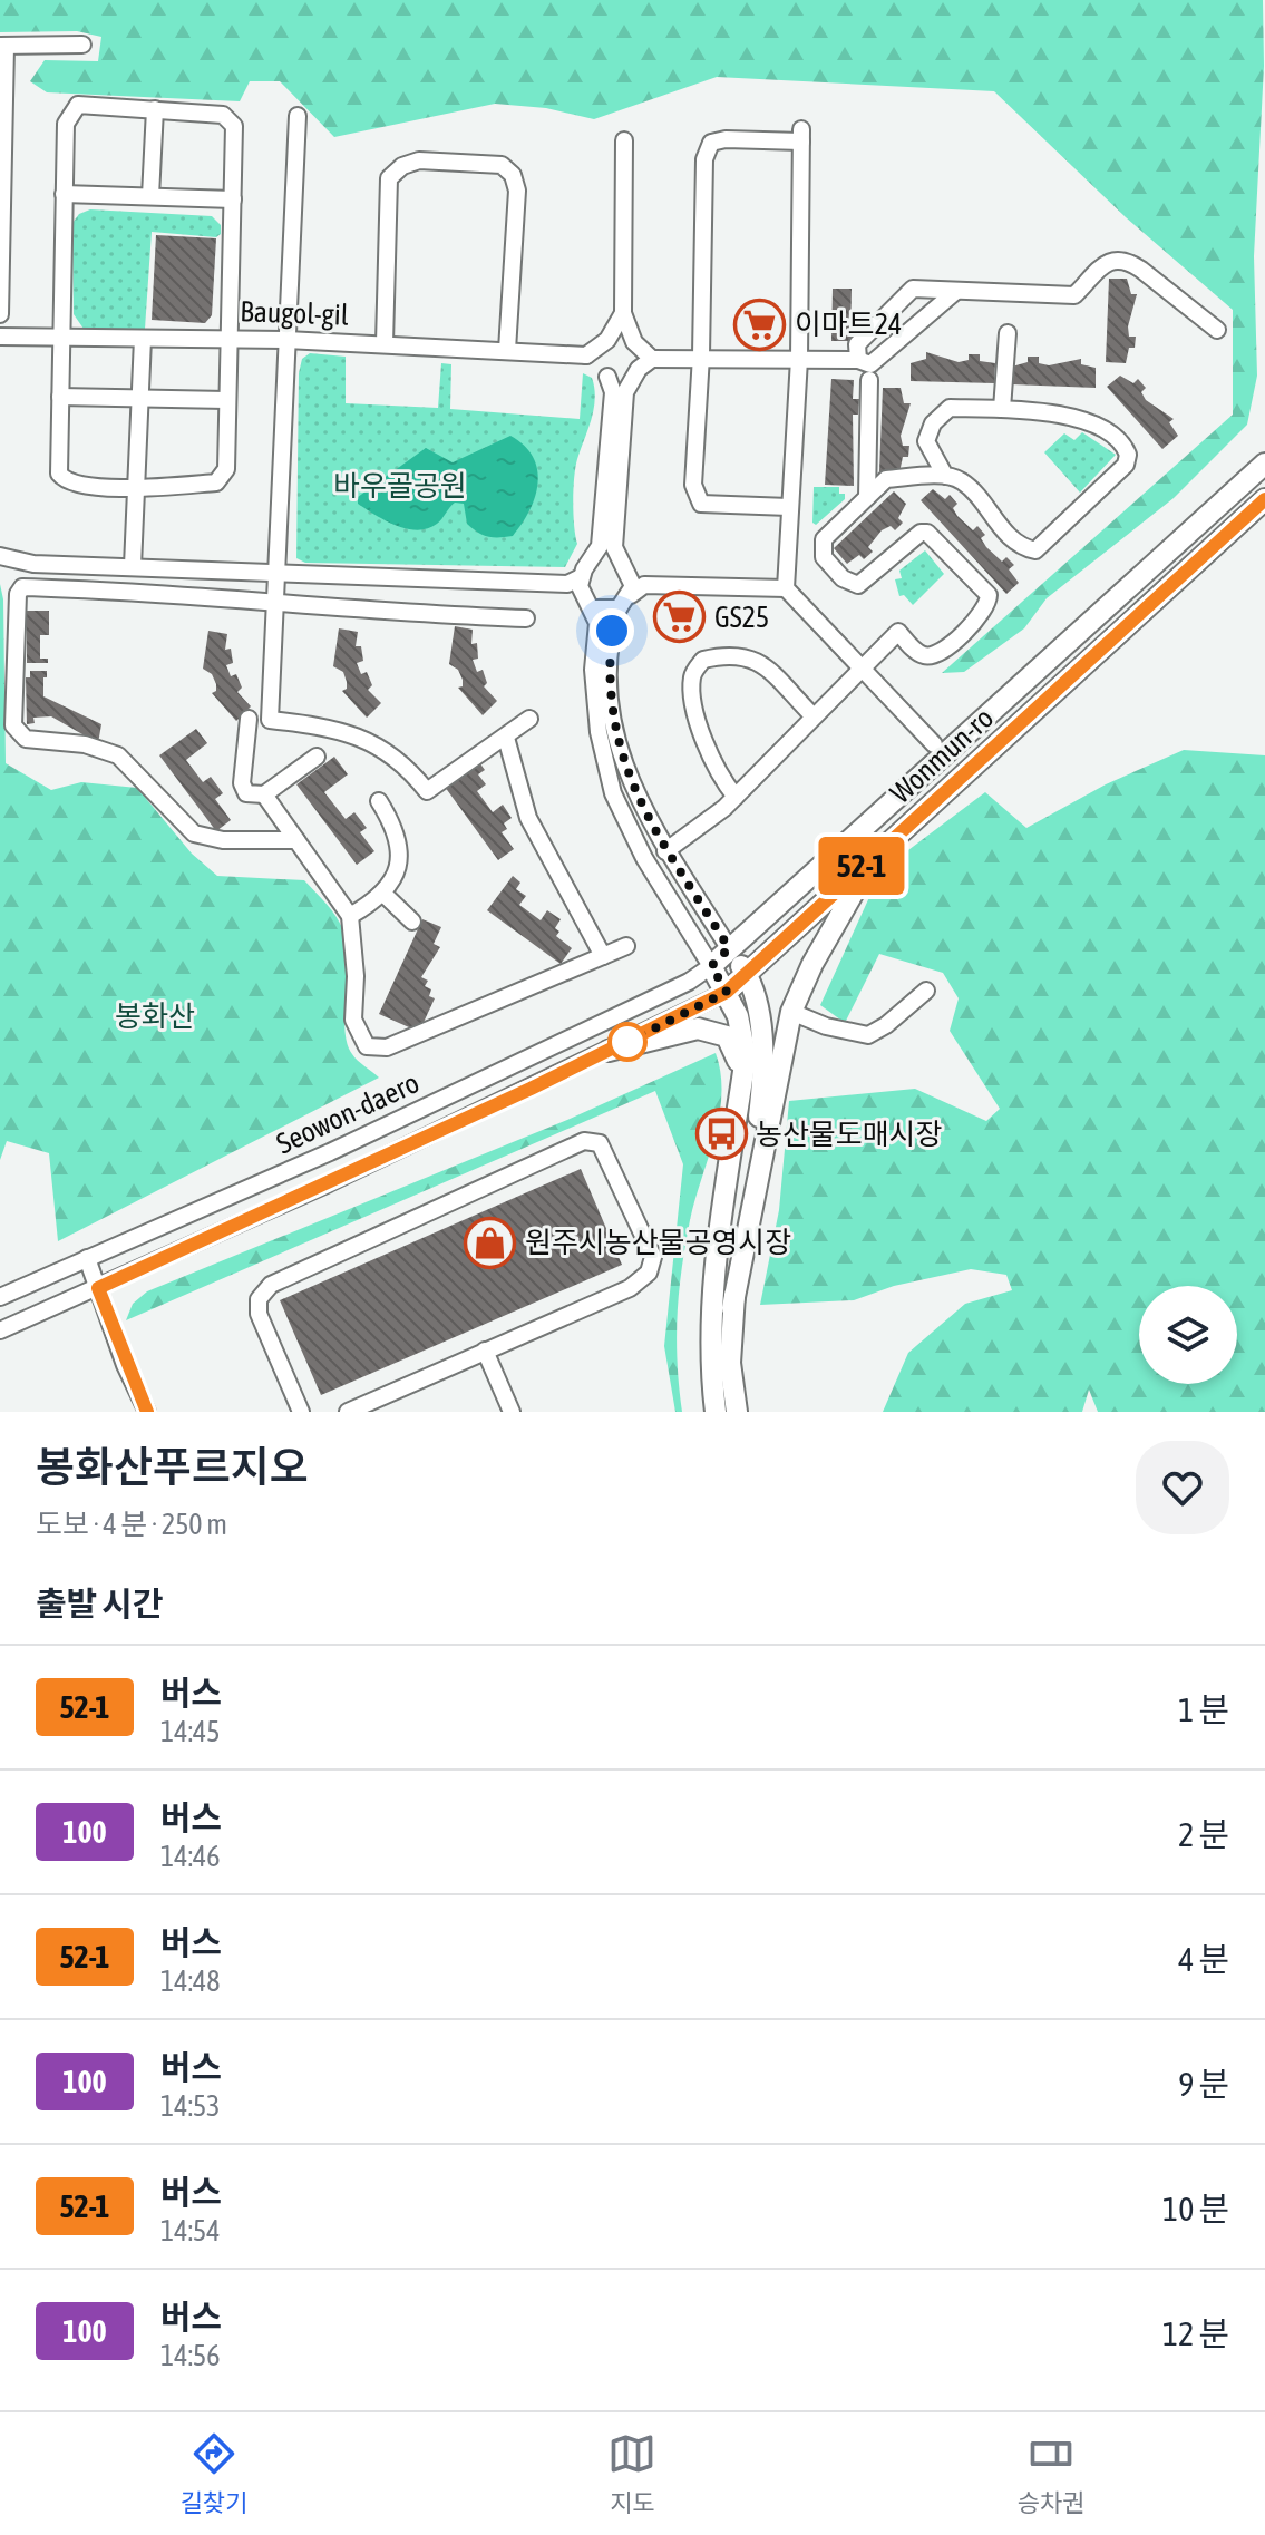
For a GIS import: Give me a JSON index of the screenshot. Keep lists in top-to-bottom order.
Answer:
{
  "streets": {
    "main road": ["Wonmun-ro"],
    "street": ["Baugol-gil", "Seowon-daero"]
  },
  "crossings": [
    ["Wonmun-ro", "Seowon-daero"]
  ],
  "parks": ["바우골공원", "봉화산"],
  "places": {
    "supermarket": ["이마트24", "GS25"],
    "bus stop": ["농산물도매시장"],
    "shop": ["원주시농산물공영시장"]
  },
  "lines": ["bus line 52-1"],
  "page": {
    "on_map": "52-1",
    "heading": [
      ["봉화산푸르지오", "도보 · 4 분 · 250 m"],
      "출발 시간"
    ],
    "list": [
      {
        "mark": "52-1",
        "name": "버스",
        "note": "14:45",
        "value": "1 분"
      },
      {
        "mark": "100",
        "name": "버스",
        "note": "14:46",
        "value": "2 분"
      },
      {
        "mark": "52-1",
        "name": "버스",
        "note": "14:48",
        "value": "4 분"
      },
      {
        "mark": "100",
        "name": "버스",
        "note": "14:53",
        "value": "9 분"
      },
      {
        "mark": "52-1",
        "name": "버스",
        "note": "14:54",
        "value": "10 분"
      },
      {
        "mark": "100",
        "name": "버스",
        "note": "14:56",
        "value": "12 분"
      }
    ],
    "tabs": ["길찾기", "지도", "승차권"]
  }
}
